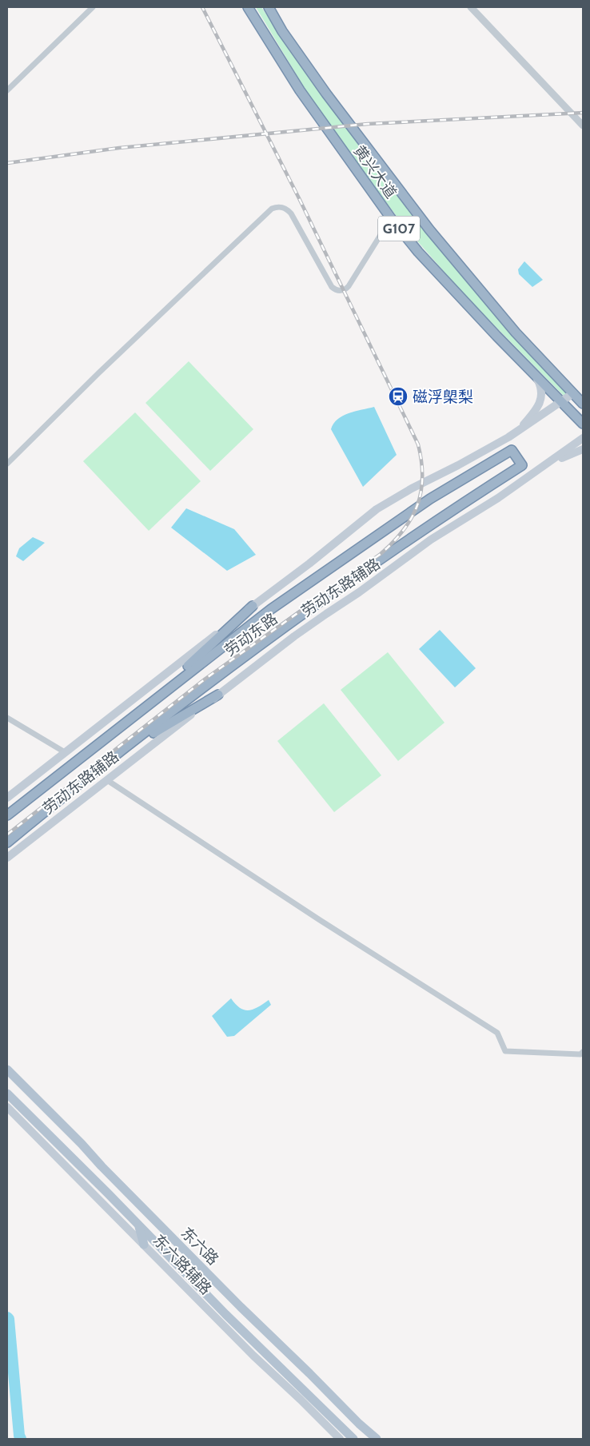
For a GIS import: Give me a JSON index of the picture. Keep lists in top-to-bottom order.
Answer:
{
  "streets": {
    "highway": ["黄兴大道", "G107", "劳动东路"],
    "main road": ["劳动东路辅路", "东六路", "东六路辅路"]
  },
  "places": {
    "station": ["磁浮㮾梨"]
  }
}
